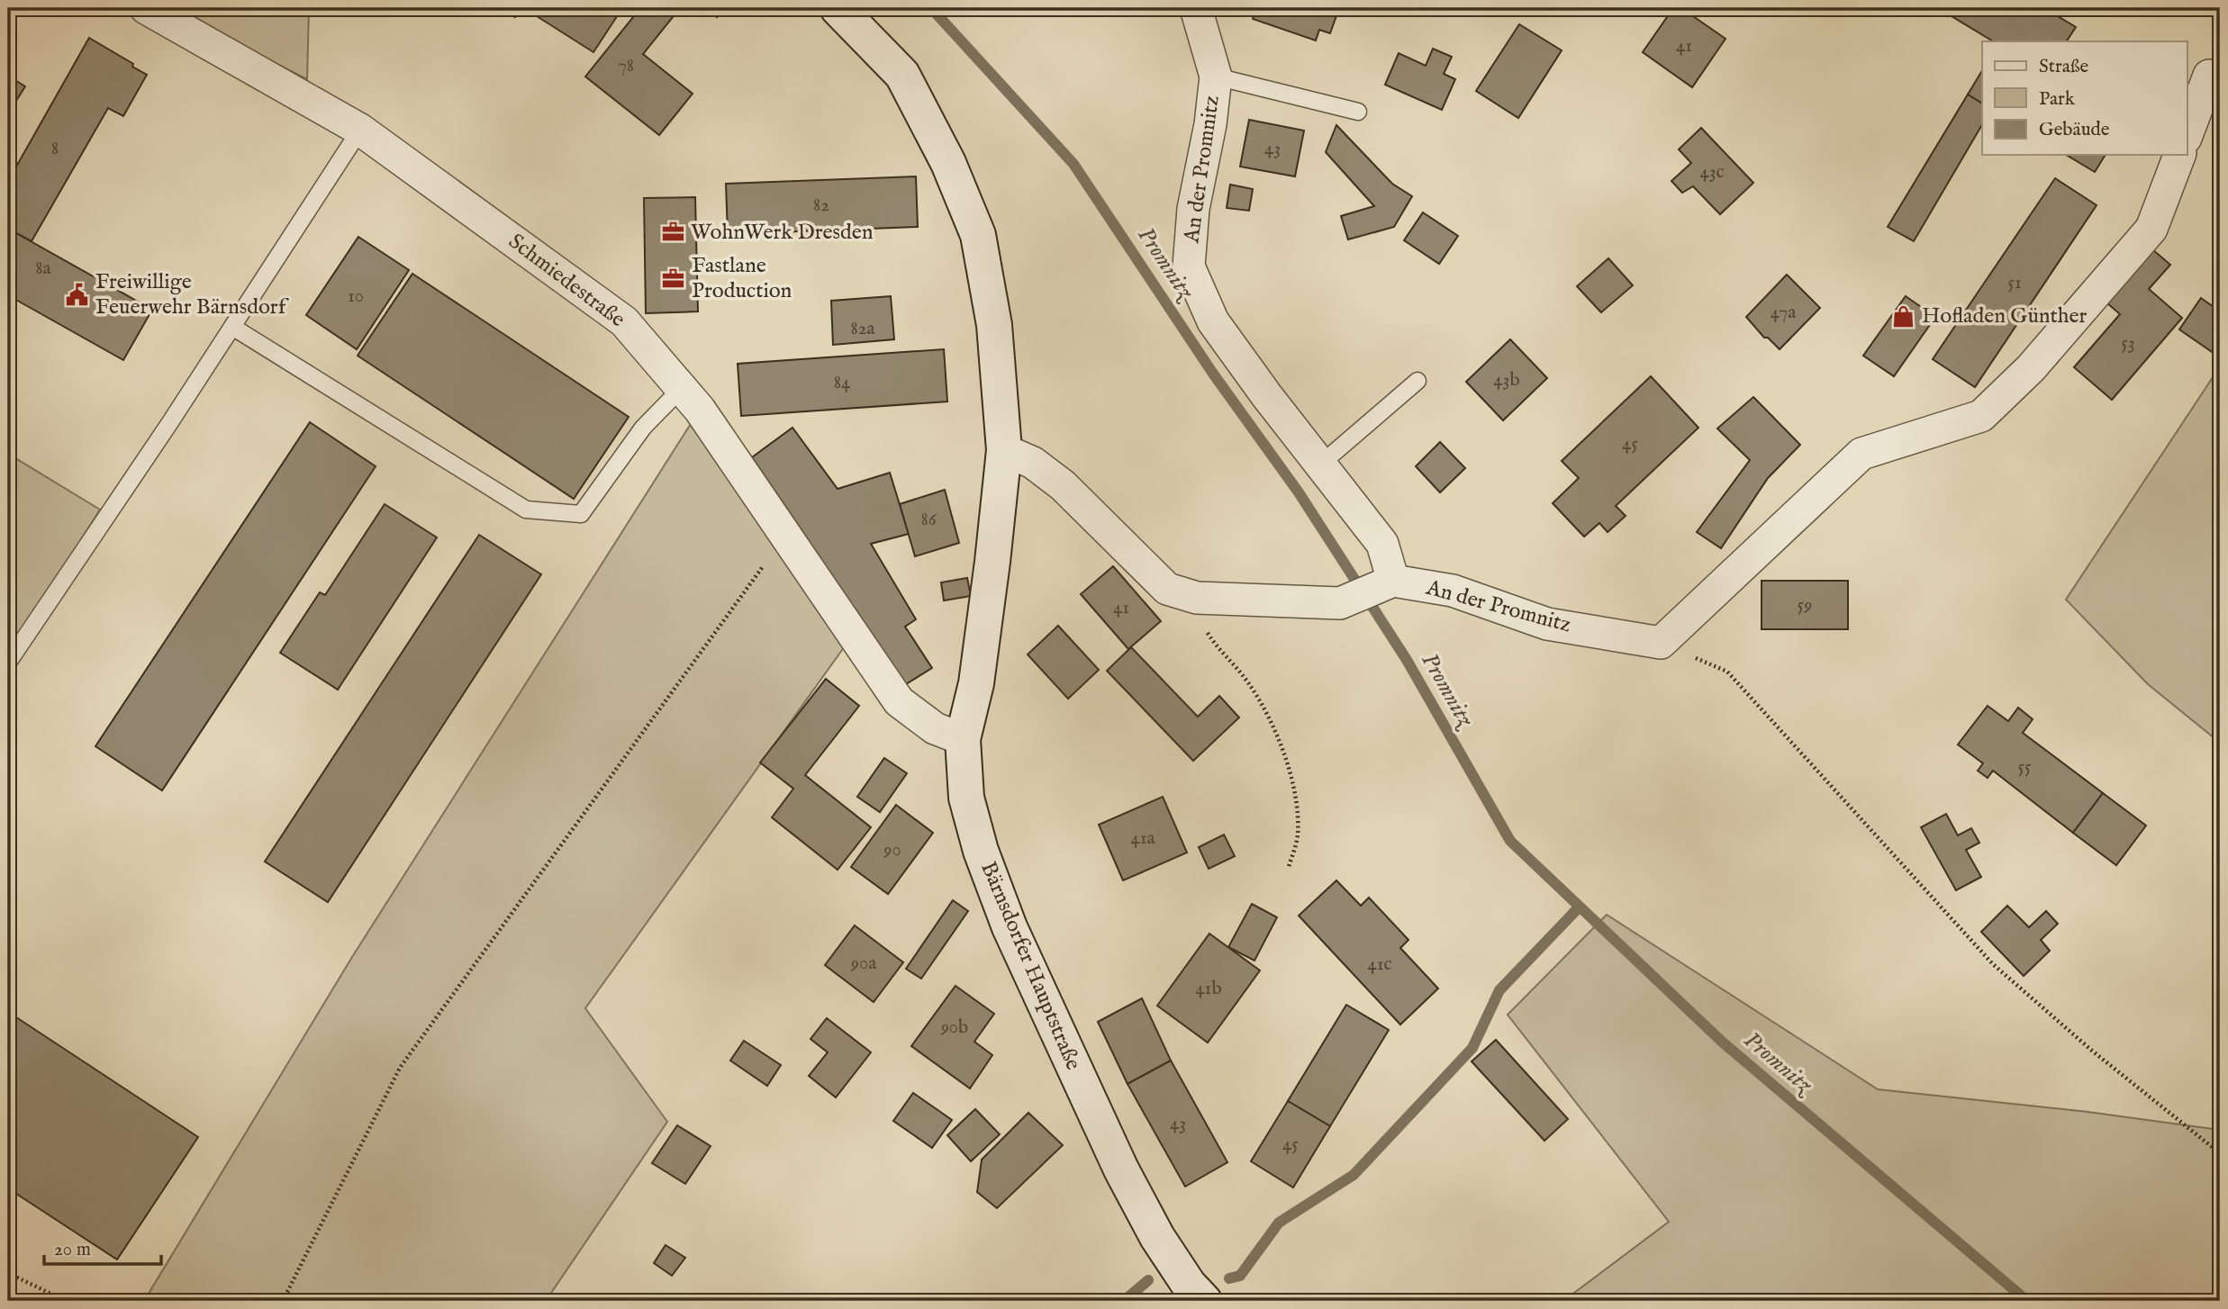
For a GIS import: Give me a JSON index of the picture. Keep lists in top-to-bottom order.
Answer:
{
  "streets": {
    "main road": ["Bärnsdorfer Hauptstraße"],
    "street": ["An der Promnitz", "Schmiedestraße"]
  },
  "crossings": [
    ["Schmiedestraße", "Bärnsdorfer Hauptstraße"]
  ],
  "water": ["Promnitz"],
  "places": {
    "office": ["WohnWerk Dresden", "Fastlane Production"],
    "public building": ["Freiwillige Feuerwehr Bärnsdorf"],
    "shop": ["Hofladen Günther"]
  },
  "house_numbers": [
    "41",
    "78",
    "8",
    "43",
    "43c",
    "82",
    "8a",
    "51",
    "10",
    "47a",
    "82a",
    "53",
    "43b",
    "84",
    "45",
    "86",
    "59",
    "41",
    "55",
    "41a",
    "90",
    "90a",
    "41c",
    "41b",
    "90b",
    "43",
    "45"
  ],
  "legend": ["Straße", "Park", "Gebäude"],
  "scale_bar": "20 m"
}
